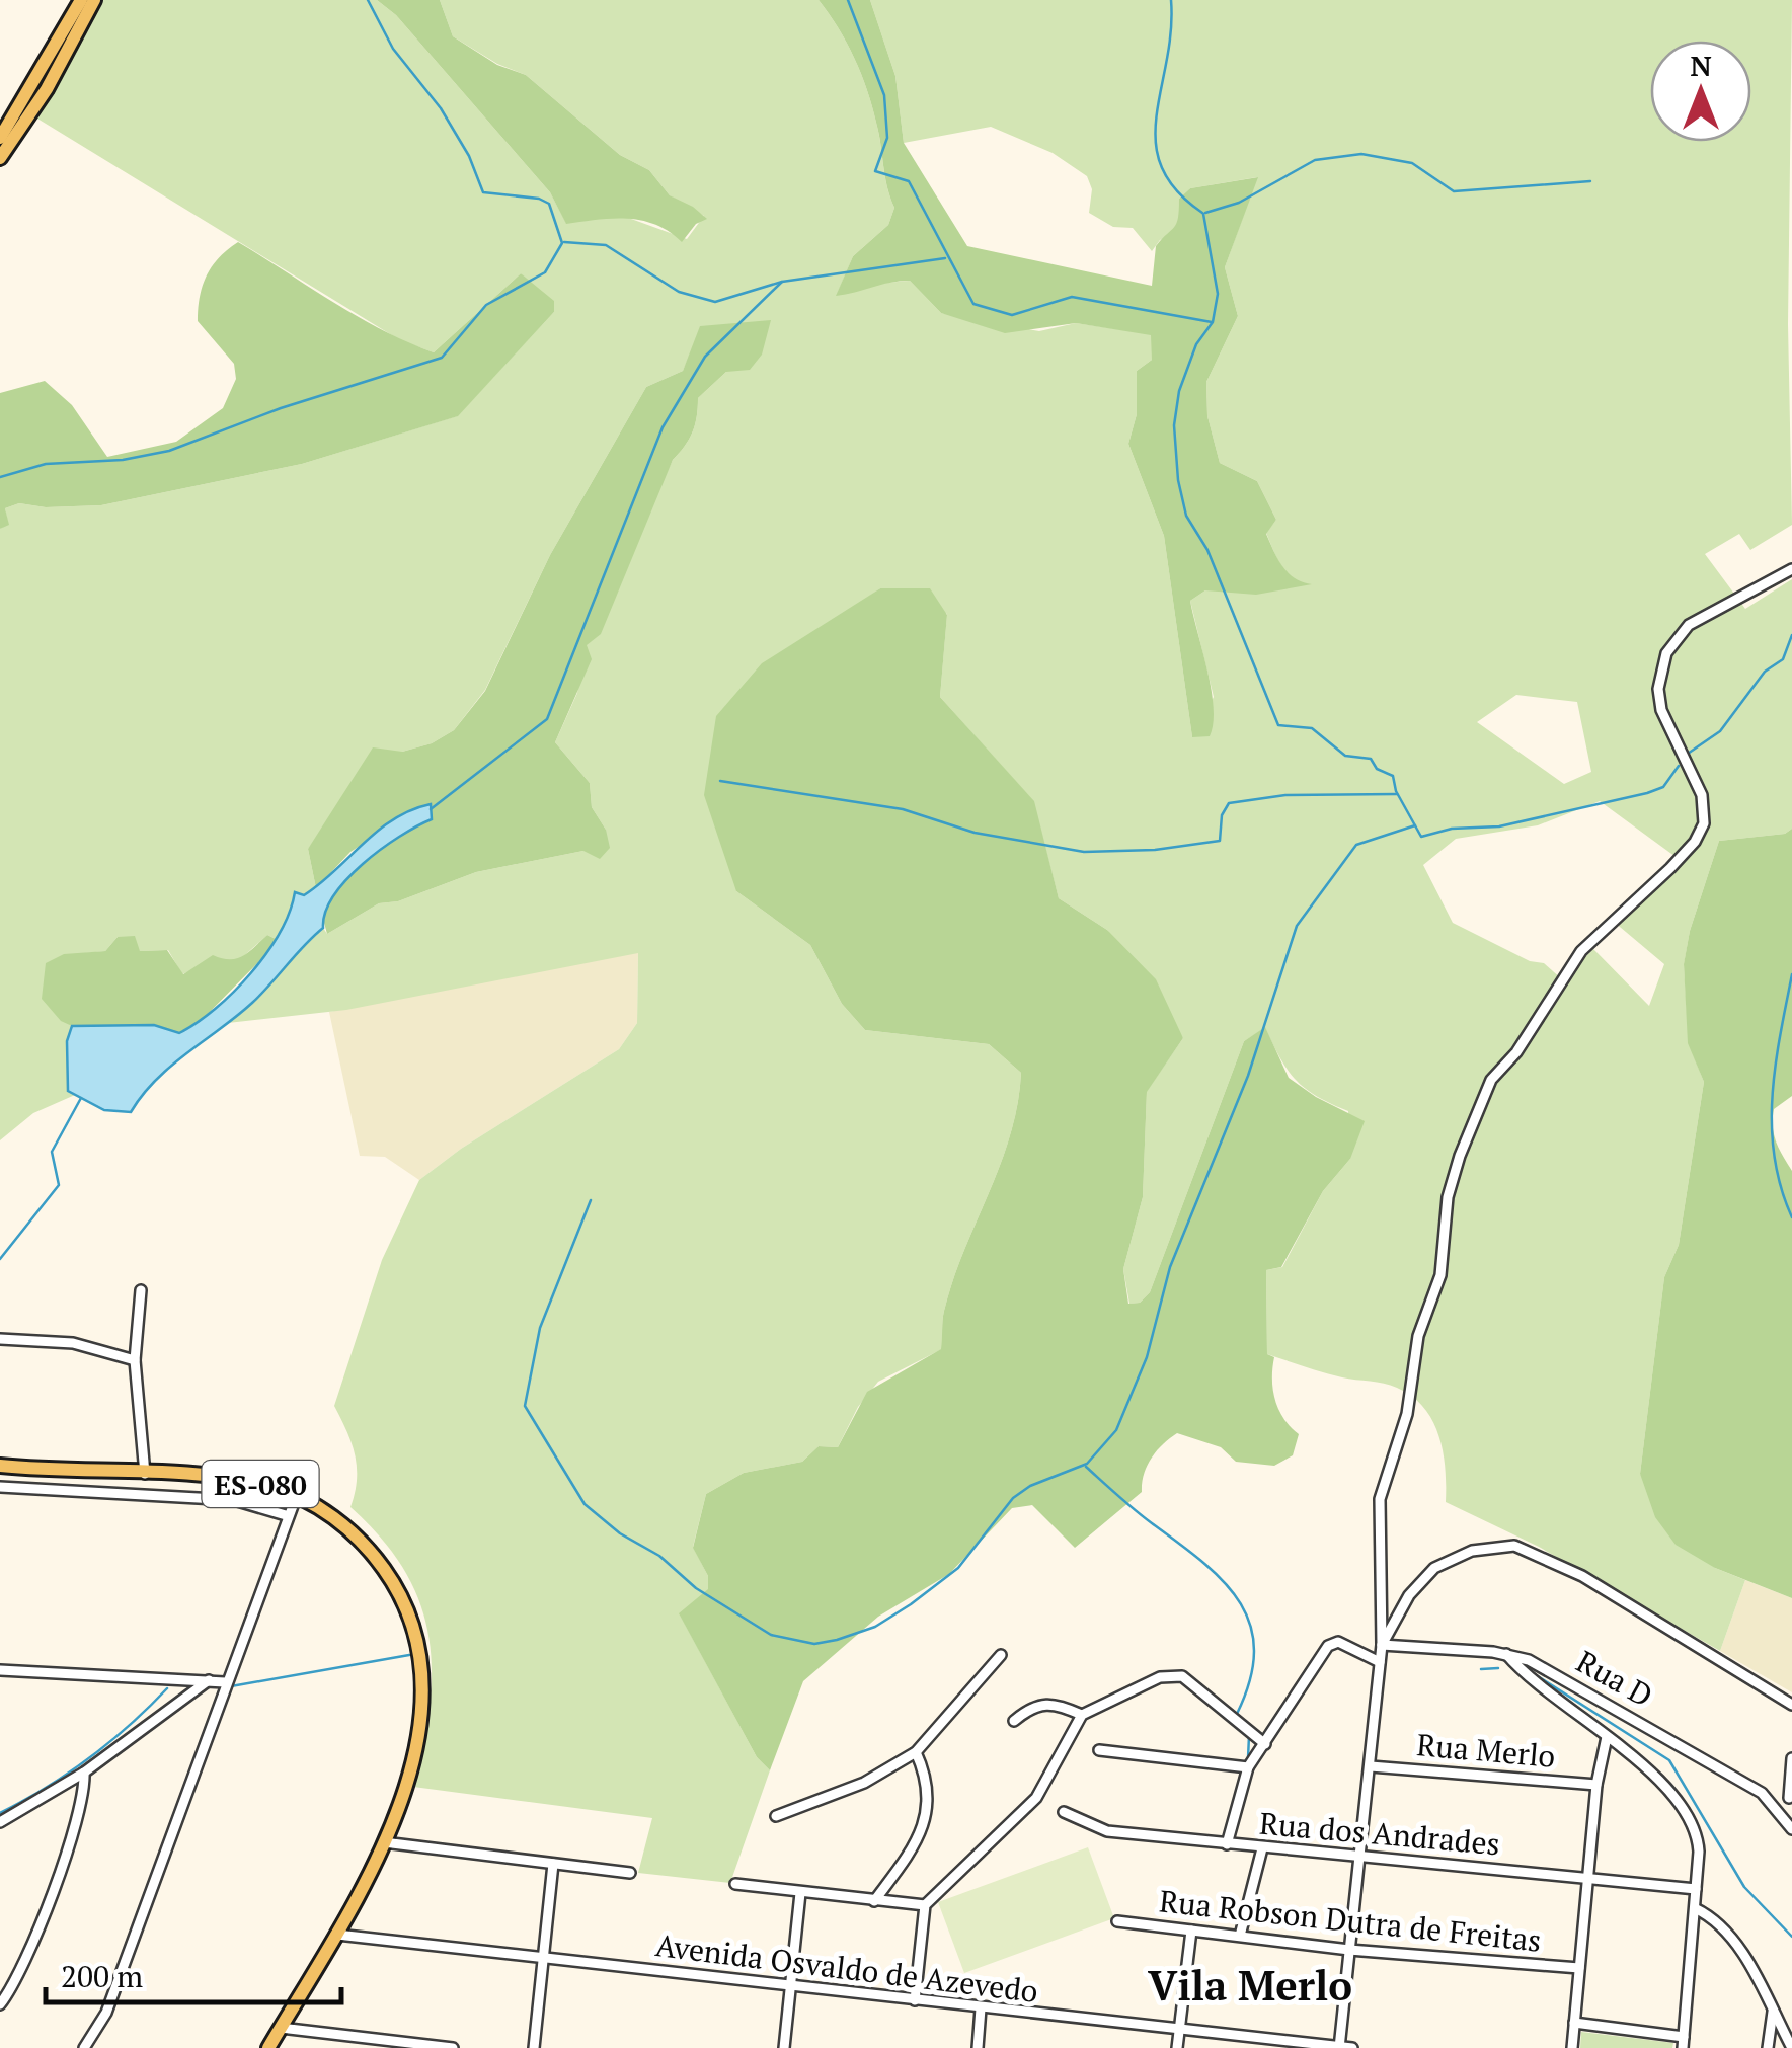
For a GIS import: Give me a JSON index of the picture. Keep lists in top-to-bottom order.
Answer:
{
  "streets": {
    "main road": ["ES-080"],
    "street": [
      "Rua D",
      "Rua Merlo",
      "Rua dos Andrades",
      "Rua Robson Dutra de Freitas",
      "Avenida Osvaldo de Azevedo"
    ]
  },
  "crossings": [
    ["ES-080", "Avenida Osvaldo de Azevedo"]
  ],
  "districts": ["Vila Merlo"],
  "scale_bar": "200 m",
  "north": "top"
}
